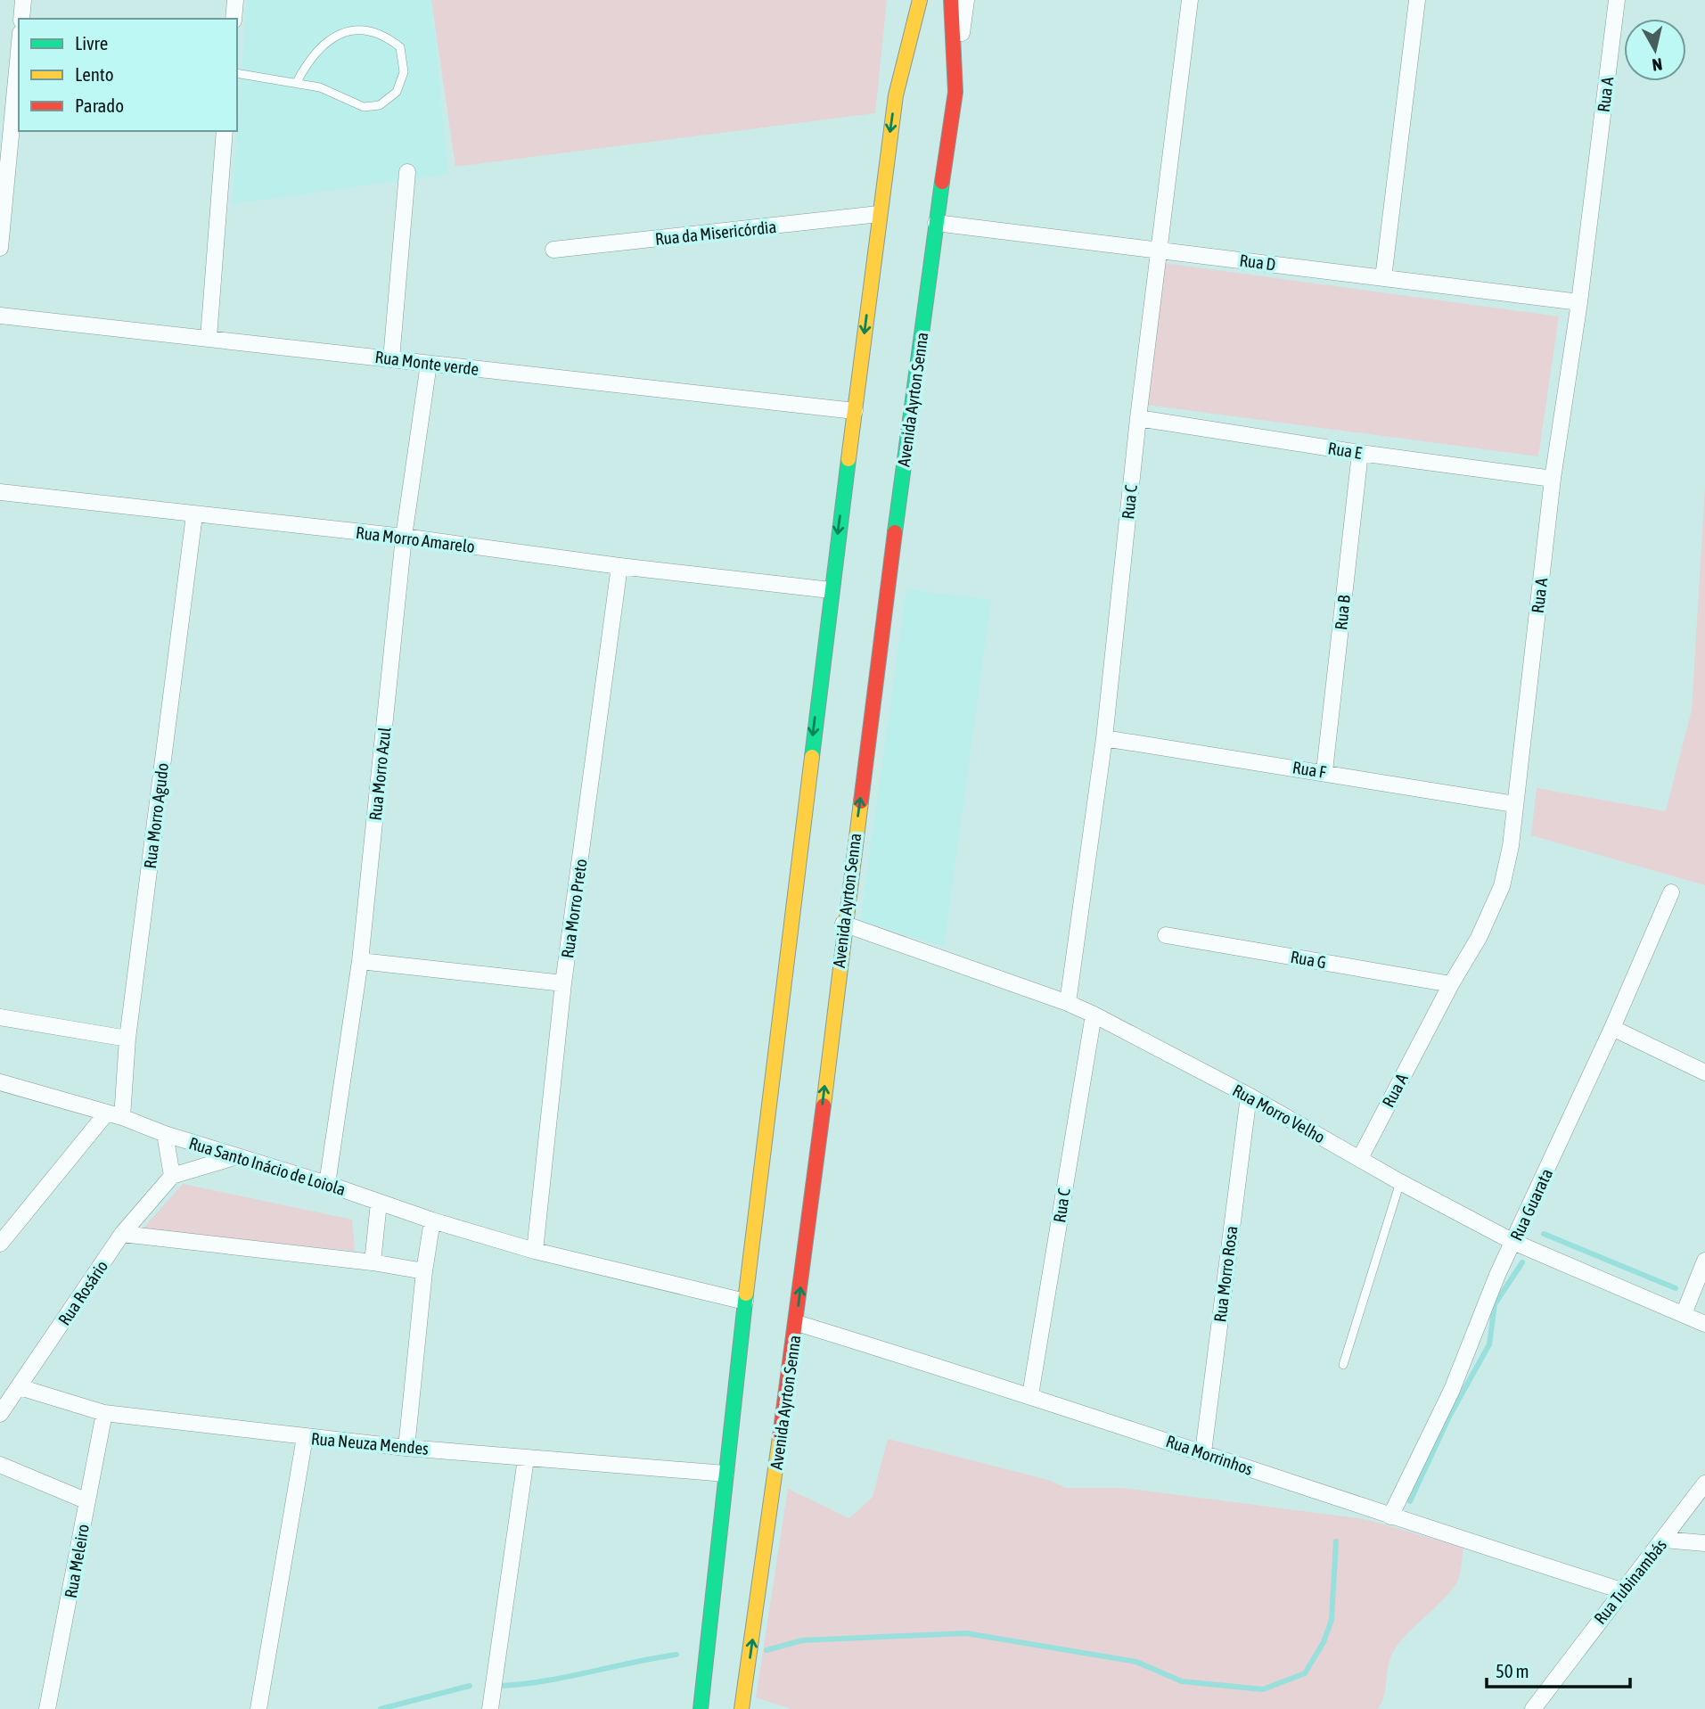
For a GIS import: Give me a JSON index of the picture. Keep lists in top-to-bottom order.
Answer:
{
  "streets": {
    "main road": ["Avenida Ayrton Senna"],
    "street": [
      "Rua A",
      "Rua da Misericórdia",
      "Rua D",
      "Rua Monte verde",
      "Rua E",
      "Rua C",
      "Rua Morro Amarelo",
      "Rua B",
      "Rua F",
      "Rua Morro Azul",
      "Rua Morro Agudo",
      "Rua Morro Preto",
      "Rua G",
      "Rua Morro Velho",
      "Rua Santo Inácio de Loiola",
      "Rua Guarata",
      "Rua Morro Rosa",
      "Rua Rosário",
      "Rua Neuza Mendes",
      "Rua Morrinhos",
      "Rua Meleiro",
      "Rua Tubinambás"
    ]
  },
  "crossings": [
    ["Rua A", "Rua D"],
    ["Rua A", "Rua E"],
    ["Rua A", "Rua F"],
    ["Rua A", "Rua G"],
    ["Rua A", "Rua Morro Velho"],
    ["Rua D", "Avenida Ayrton Senna"],
    ["Rua D", "Rua C"],
    ["Rua Monte verde", "Rua Morro Azul"],
    ["Avenida Ayrton Senna", "Rua Morro Velho"],
    ["Avenida Ayrton Senna", "Rua Morrinhos"],
    ["Rua E", "Rua C"],
    ["Rua E", "Rua B"],
    ["Rua C", "Rua F"],
    ["Rua C", "Rua Morro Velho"],
    ["Rua C", "Rua Morrinhos"],
    ["Rua Morro Amarelo", "Rua Morro Azul"],
    ["Rua Morro Amarelo", "Rua Morro Agudo"],
    ["Rua Morro Amarelo", "Rua Morro Preto"],
    ["Rua B", "Rua F"],
    ["Rua Morro Azul", "Rua Santo Inácio de Loiola"],
    ["Rua Morro Agudo", "Rua Santo Inácio de Loiola"],
    ["Rua Morro Preto", "Rua Santo Inácio de Loiola"],
    ["Rua Morro Velho", "Rua Guarata"],
    ["Rua Morro Velho", "Rua Morro Rosa"],
    ["Rua Guarata", "Rua Morrinhos"],
    ["Rua Morro Rosa", "Rua Morrinhos"],
    ["Rua Rosário", "Rua Neuza Mendes"],
    ["Rua Neuza Mendes", "Rua Meleiro"],
    ["Rua Morrinhos", "Rua Tubinambás"]
  ],
  "legend": ["Livre", "Lento", "Parado"],
  "scale_bar": "50 m",
  "north": "bottom"
}
